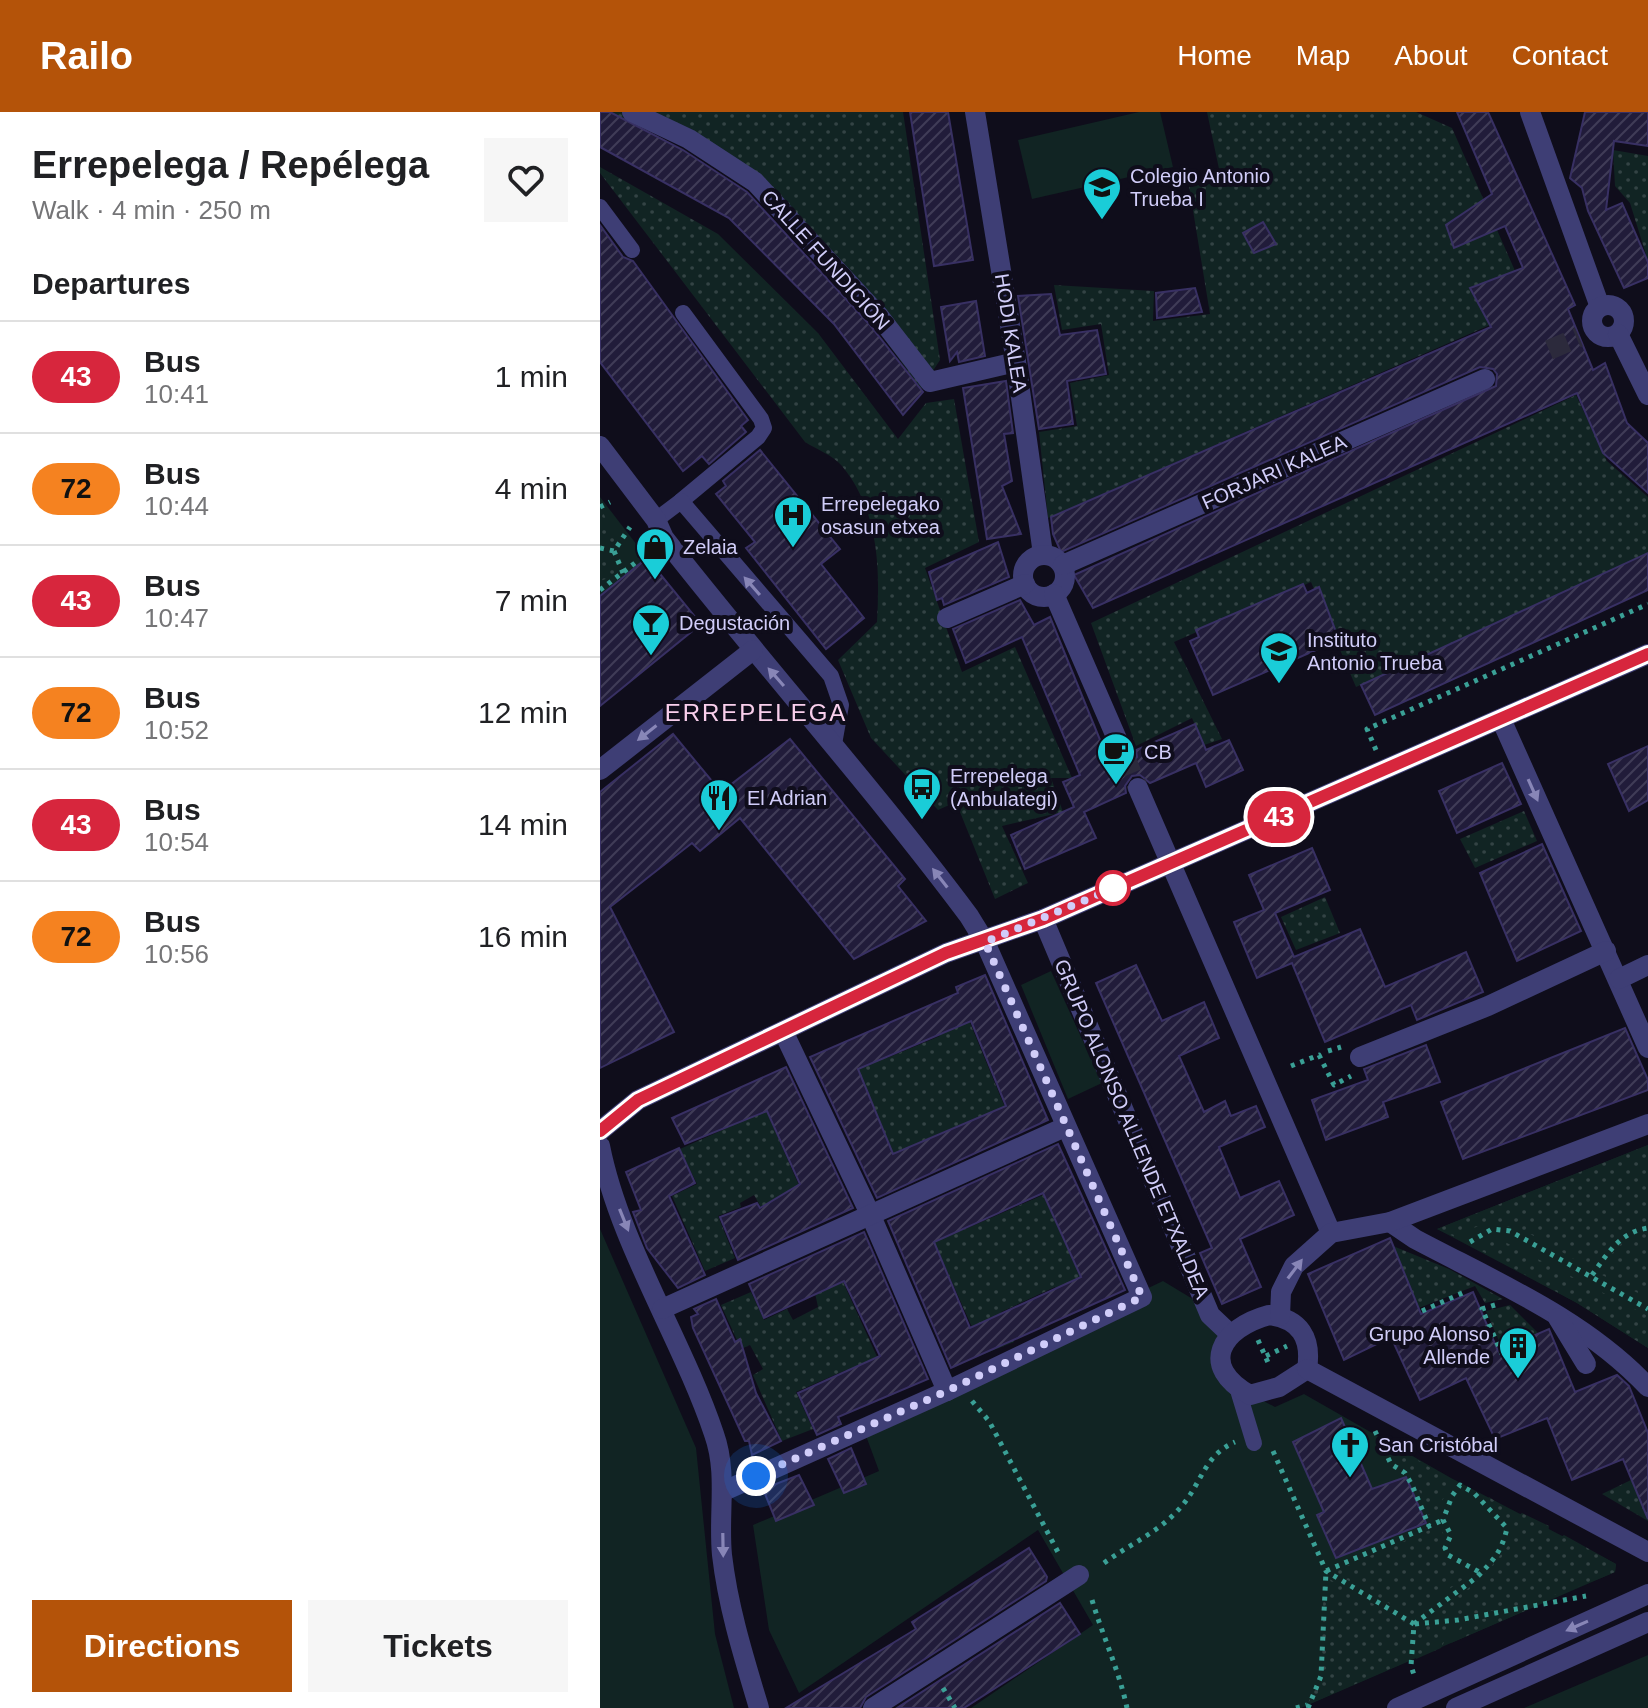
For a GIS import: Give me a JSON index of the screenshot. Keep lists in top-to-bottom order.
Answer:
{
  "streets": {
    "street": [
      "CALLE FUNDICIÓN",
      "HODI KALEA",
      "FORJARI KALEA",
      "GRUPO ALONSO ALLENDE ETXALDEA"
    ]
  },
  "crossings": [
    ["CALLE FUNDICIÓN", "HODI KALEA"],
    ["HODI KALEA", "FORJARI KALEA"]
  ],
  "districts": ["ERREPELEGA"],
  "places": {
    "school or university": ["Colegio Antonio Trueba I", "Instituto Antonio Trueba"],
    "hospital": ["Errepelegako osasun etxea"],
    "shop": ["Zelaia"],
    "bar": ["Degustación"],
    "cafe": ["CB"],
    "bus stop": ["Errepelega (Anbulategi)"],
    "restaurant": ["El Adrian"],
    "building": ["Grupo Alonso Allende"],
    "church": ["San Cristóbal"]
  },
  "lines": ["bus line 43"],
  "page": {
    "header": "Railo",
    "nav": [
      "Home",
      "Map",
      "About",
      "Contact"
    ],
    "heading": [
      ["Errepelega / Repélega", "Walk · 4 min · 250 m"],
      "Departures"
    ],
    "on_map": "43",
    "list": [
      {
        "mark": "43",
        "name": "Bus",
        "note": "10:41",
        "value": "1 min"
      },
      {
        "mark": "72",
        "name": "Bus",
        "note": "10:44",
        "value": "4 min"
      },
      {
        "mark": "43",
        "name": "Bus",
        "note": "10:47",
        "value": "7 min"
      },
      {
        "mark": "72",
        "name": "Bus",
        "note": "10:52",
        "value": "12 min"
      },
      {
        "mark": "43",
        "name": "Bus",
        "note": "10:54",
        "value": "14 min"
      },
      {
        "mark": "72",
        "name": "Bus",
        "note": "10:56",
        "value": "16 min"
      }
    ],
    "buttons": ["Directions", "Tickets"]
  }
}
